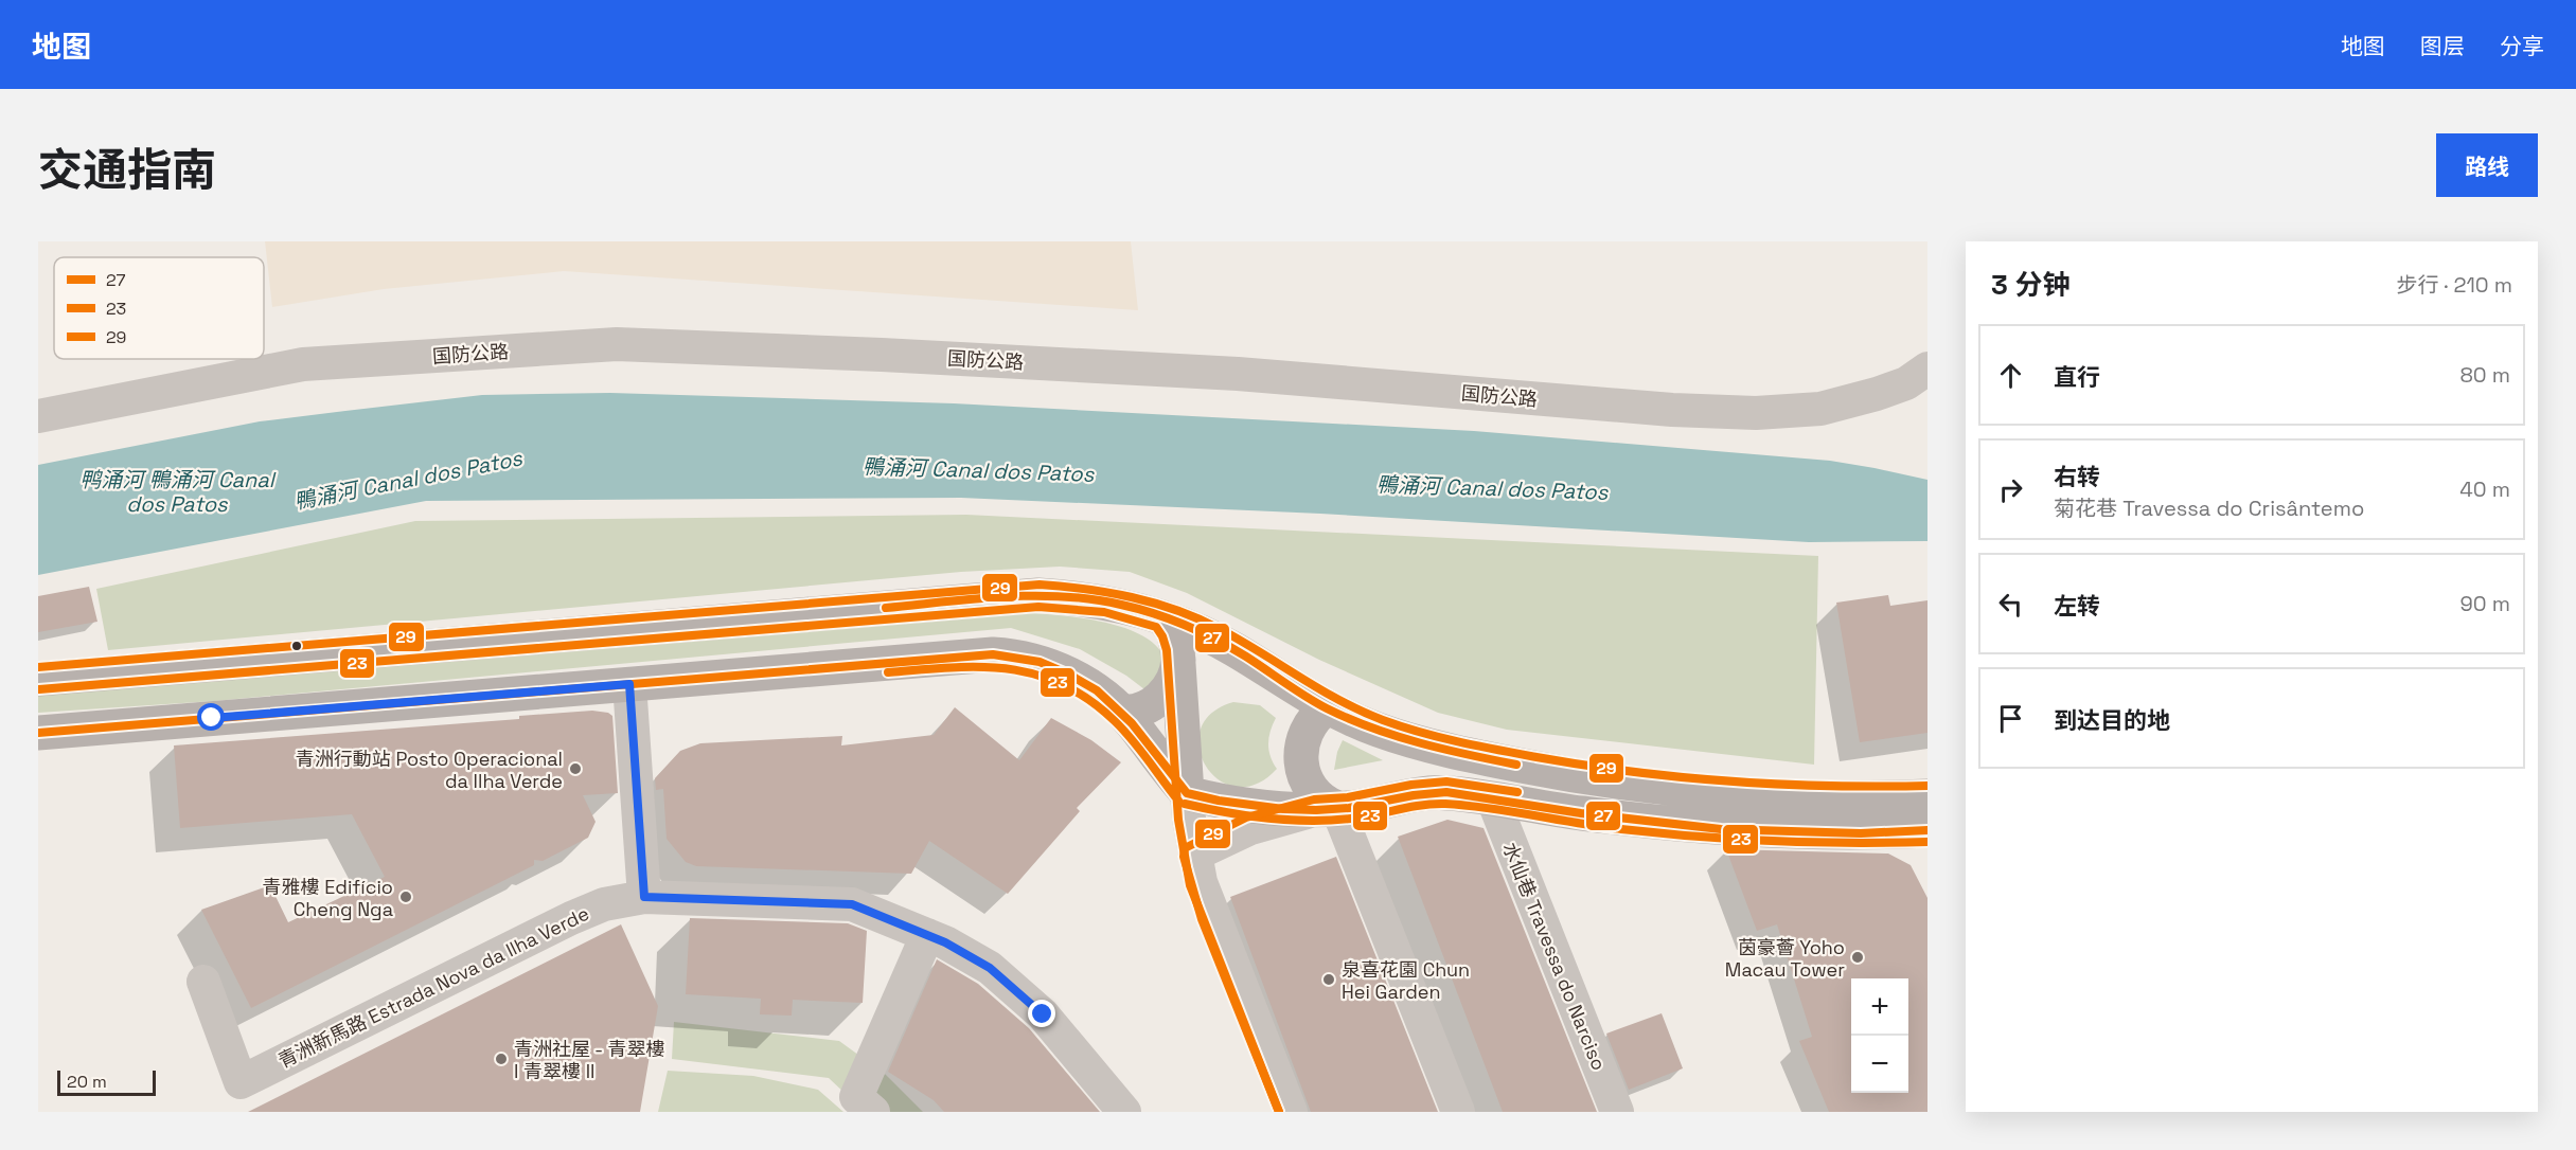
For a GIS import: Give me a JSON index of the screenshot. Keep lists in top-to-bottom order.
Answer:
{
  "streets": {
    "street": ["国防公路", "水仙巷 Travessa do Narciso", "青洲新馬路 Estrada Nova da Ilha Verde"]
  },
  "water": ["鴨涌河 Canal dos Patos", "鸭涌河 鴨涌河 Canal dos Patos"],
  "places": [
    "青洲行動站 Posto Operacional da Ilha Verde",
    "青雅樓 Edifício Cheng Nga",
    "茵豪薈 Yoho Macau Tower",
    "泉喜花園 Chun Hei Garden",
    "青洲社屋 - 青翠樓 I 青翠樓 II"
  ],
  "lines": ["transit line 29", "transit line 27", "transit line 23"],
  "legend": ["27", "23", "29"],
  "scale_bar": "20 m",
  "page": {
    "header": "地图",
    "nav": ["地图", "图层", "分享"],
    "title": "交通指南",
    "buttons": "路线",
    "heading": ["3 分钟", "步行 · 210 m"],
    "list": [
      ["直行", "80 m"],
      ["右转", "菊花巷 Travessa do Crisântemo", "40 m"],
      ["左转", "90 m"],
      "到达目的地"
    ],
    "map_buttons": ["+", "−"],
    "scale": "20 m"
  }
}
